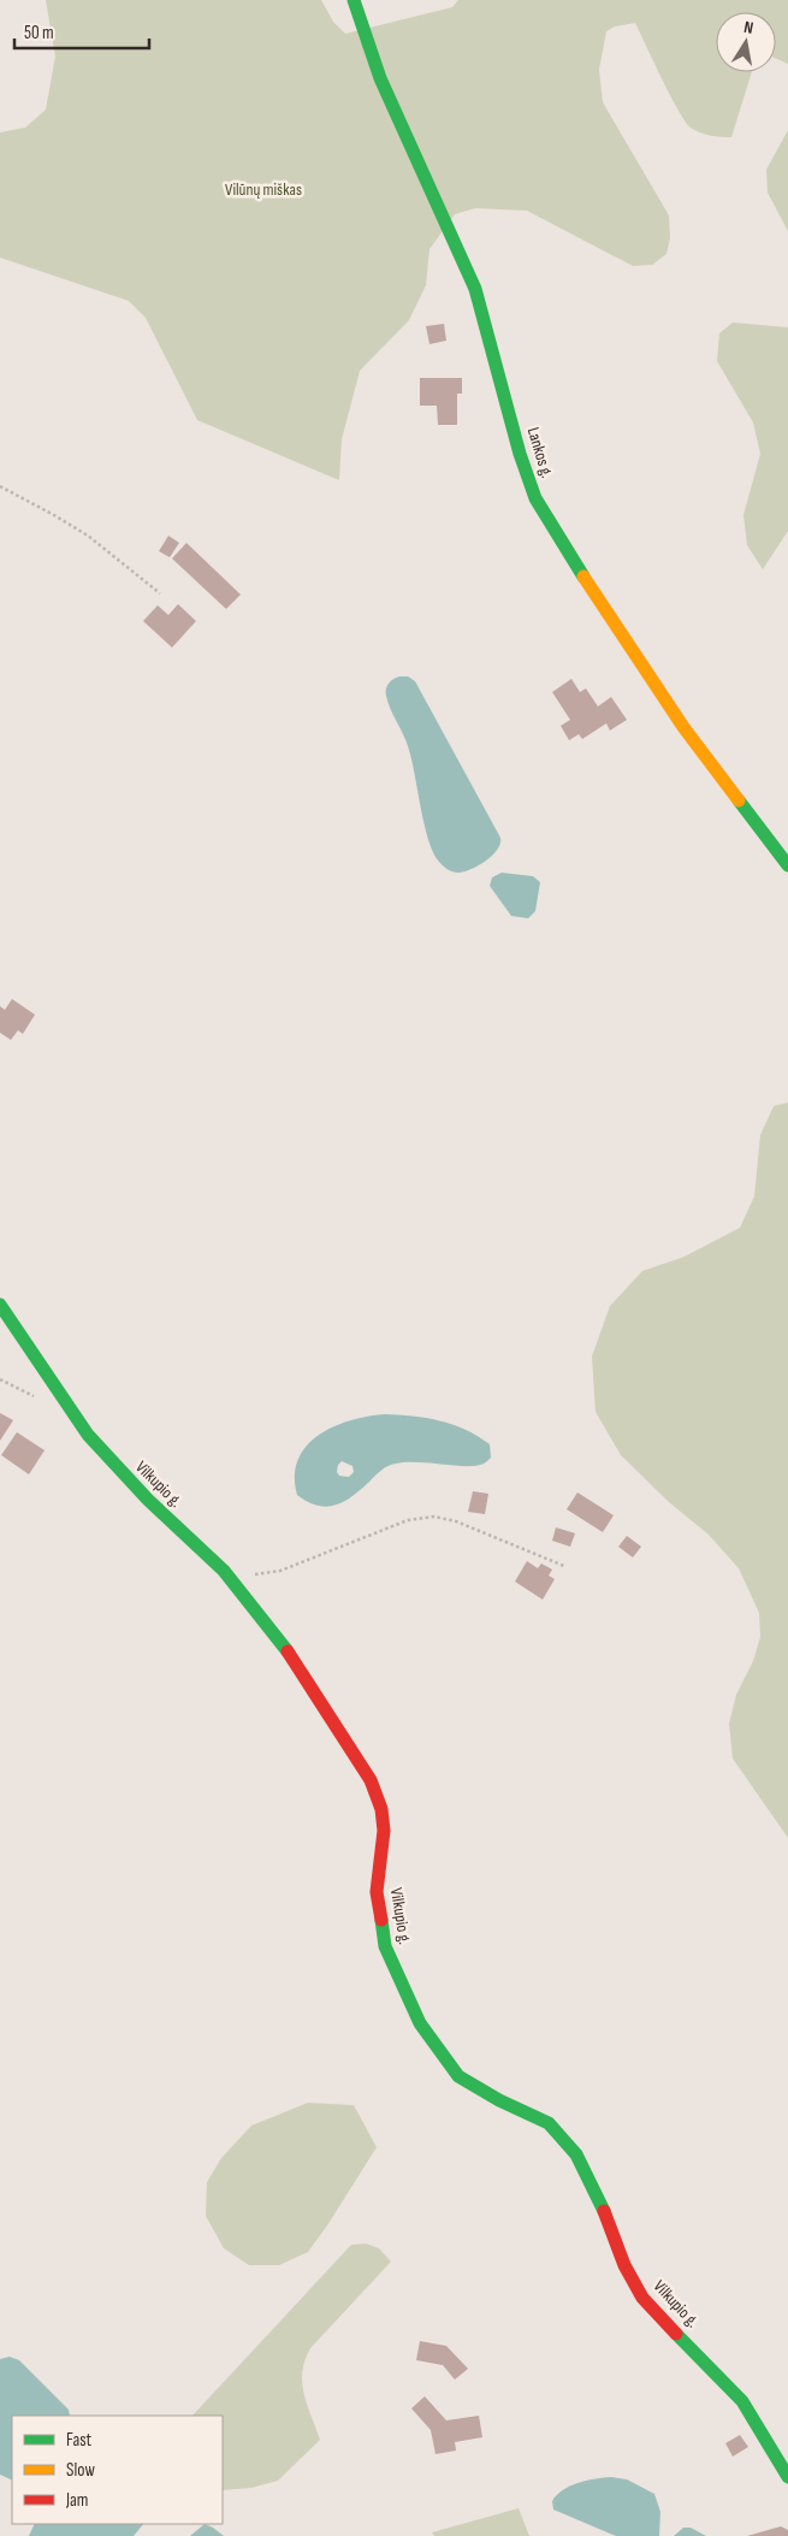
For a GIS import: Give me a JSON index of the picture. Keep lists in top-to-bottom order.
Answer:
{
  "streets": {
    "street": ["Lankos g.", "Vilkupio g."]
  },
  "parks": ["Vilūnų miškas"],
  "legend": ["Fast", "Slow", "Jam"],
  "scale_bar": "50 m",
  "north": "top"
}
